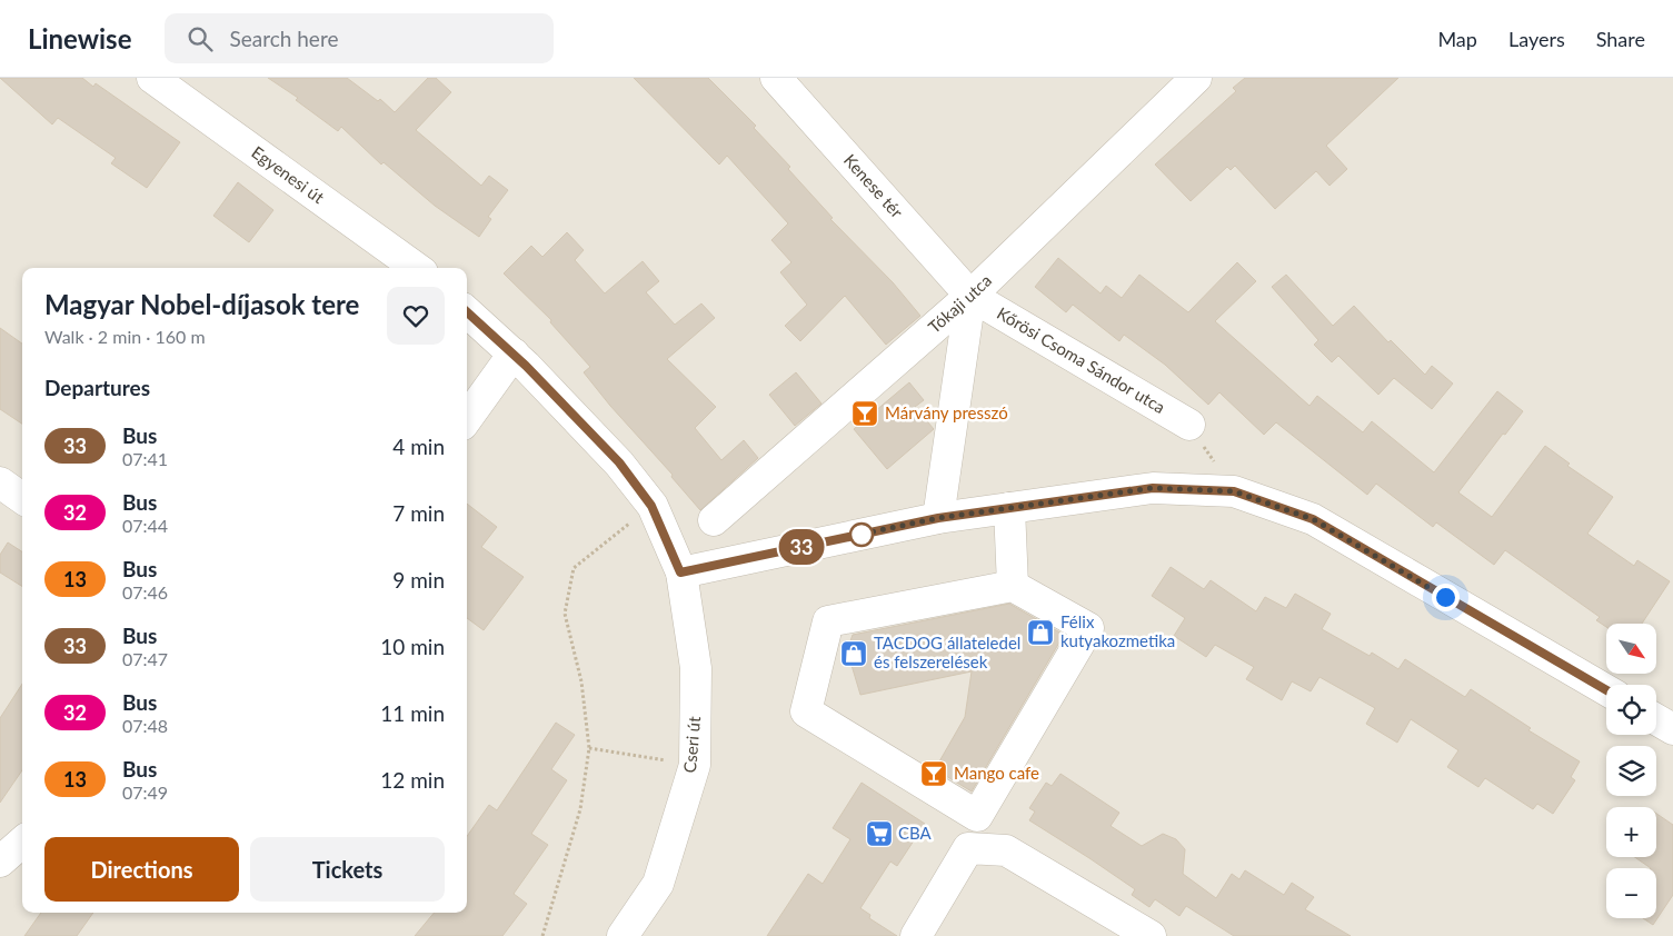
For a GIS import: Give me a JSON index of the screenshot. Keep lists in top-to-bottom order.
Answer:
{
  "streets": {
    "street": [
      "Egyenesi út",
      "Kenese tér",
      "Tókaji utca",
      "Kőrösi Csoma Sándor utca",
      "Cseri út"
    ]
  },
  "crossings": [
    ["Kenese tér", "Tókaji utca"],
    ["Kenese tér", "Kőrösi Csoma Sándor utca"],
    ["Tókaji utca", "Kőrösi Csoma Sándor utca"]
  ],
  "places": {
    "bar": ["Márvány presszó", "Mango cafe"],
    "shop": ["Félix kutyakozmetika", "TACDOG állateledel és felszerelések"],
    "supermarket": ["CBA"]
  },
  "lines": ["bus line 33"],
  "north": "bottom right",
  "page": {
    "header": "Linewise",
    "search": "Search here",
    "nav": ["Map", "Layers", "Share"],
    "on_map": "33",
    "heading": [
      ["Magyar Nobel-díjasok tere", "Walk · 2 min · 160 m"],
      "Departures"
    ],
    "list": [
      {
        "mark": "33",
        "name": "Bus",
        "note": "07:41",
        "value": "4 min"
      },
      {
        "mark": "32",
        "name": "Bus",
        "note": "07:44",
        "value": "7 min"
      },
      {
        "mark": "13",
        "name": "Bus",
        "note": "07:46",
        "value": "9 min"
      },
      {
        "mark": "33",
        "name": "Bus",
        "note": "07:47",
        "value": "10 min"
      },
      {
        "mark": "32",
        "name": "Bus",
        "note": "07:48",
        "value": "11 min"
      },
      {
        "mark": "13",
        "name": "Bus",
        "note": "07:49",
        "value": "12 min"
      }
    ],
    "map_buttons": ["+", "−"],
    "buttons": ["Directions", "Tickets"]
  }
}
